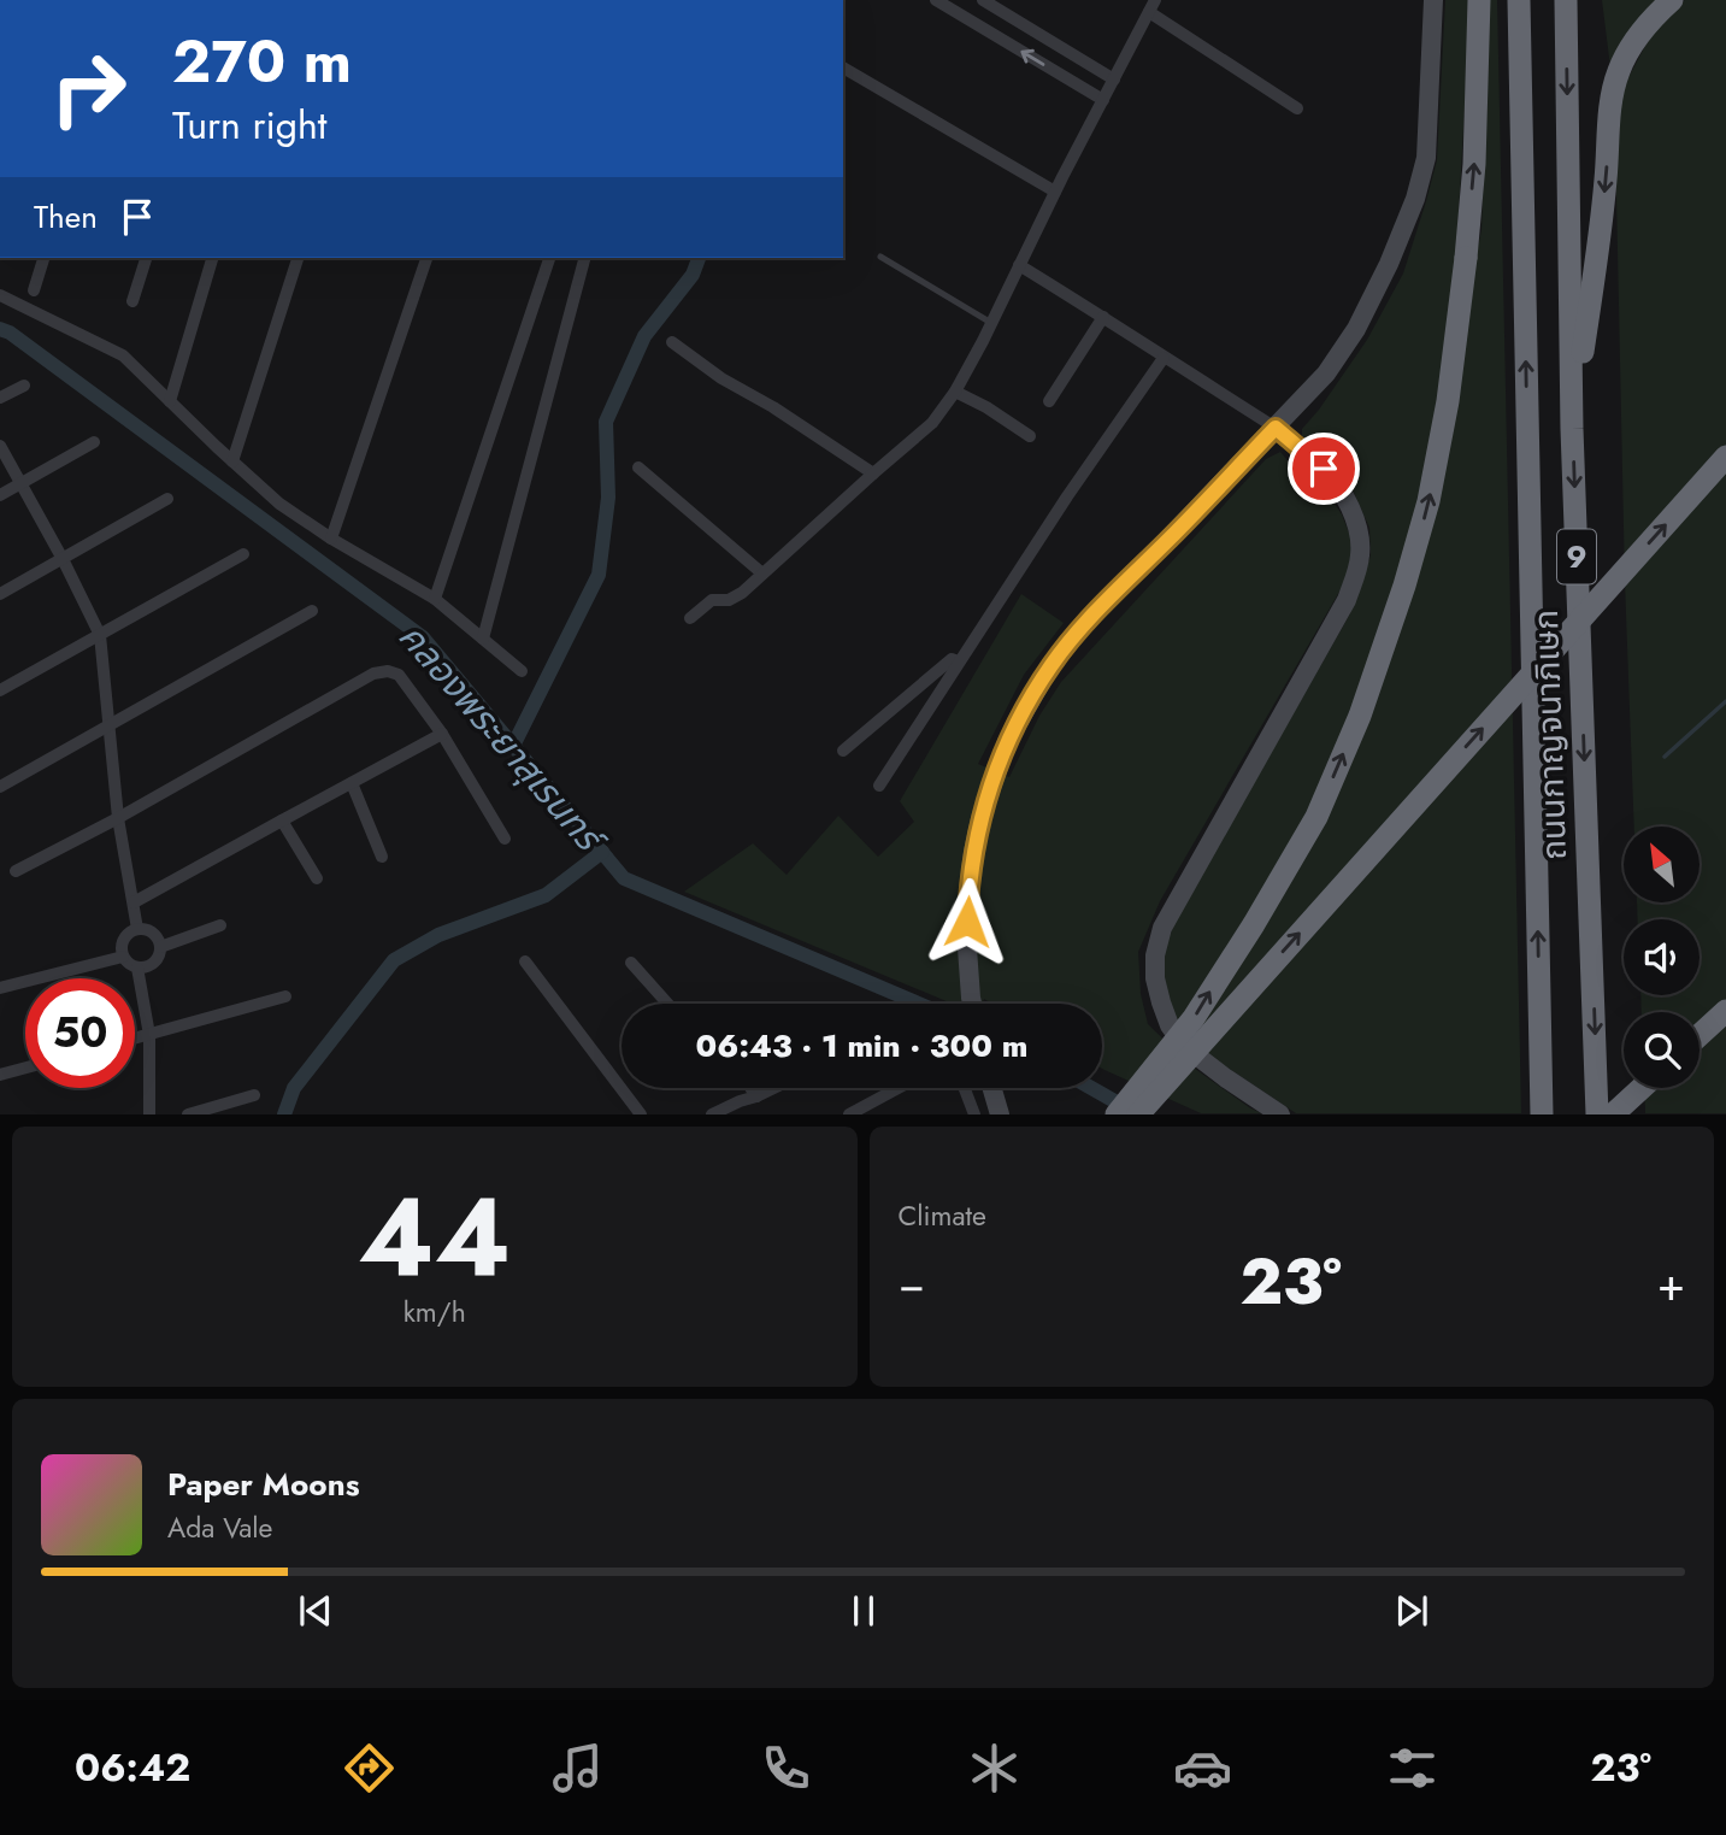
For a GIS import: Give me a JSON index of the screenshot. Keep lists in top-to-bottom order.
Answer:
{
  "streets": {
    "highway": ["9", "ถนนกาญจนาภิเษก"]
  },
  "water": ["คลองพระยาสุเรนทร์"],
  "north": "top left",
  "page": {
    "turn": ["270 m", "Turn right"],
    "then": "Then",
    "limit": "50",
    "trip": "06:43 · 1 min · 300 m",
    "tile": [
      ["44", "km/h"],
      "Climate"
    ],
    "heat": ["−", "23°", "+"],
    "song": ["Paper Moons", "Ada Vale"],
    "tabs": ["06:42", "23°"]
  }
}
